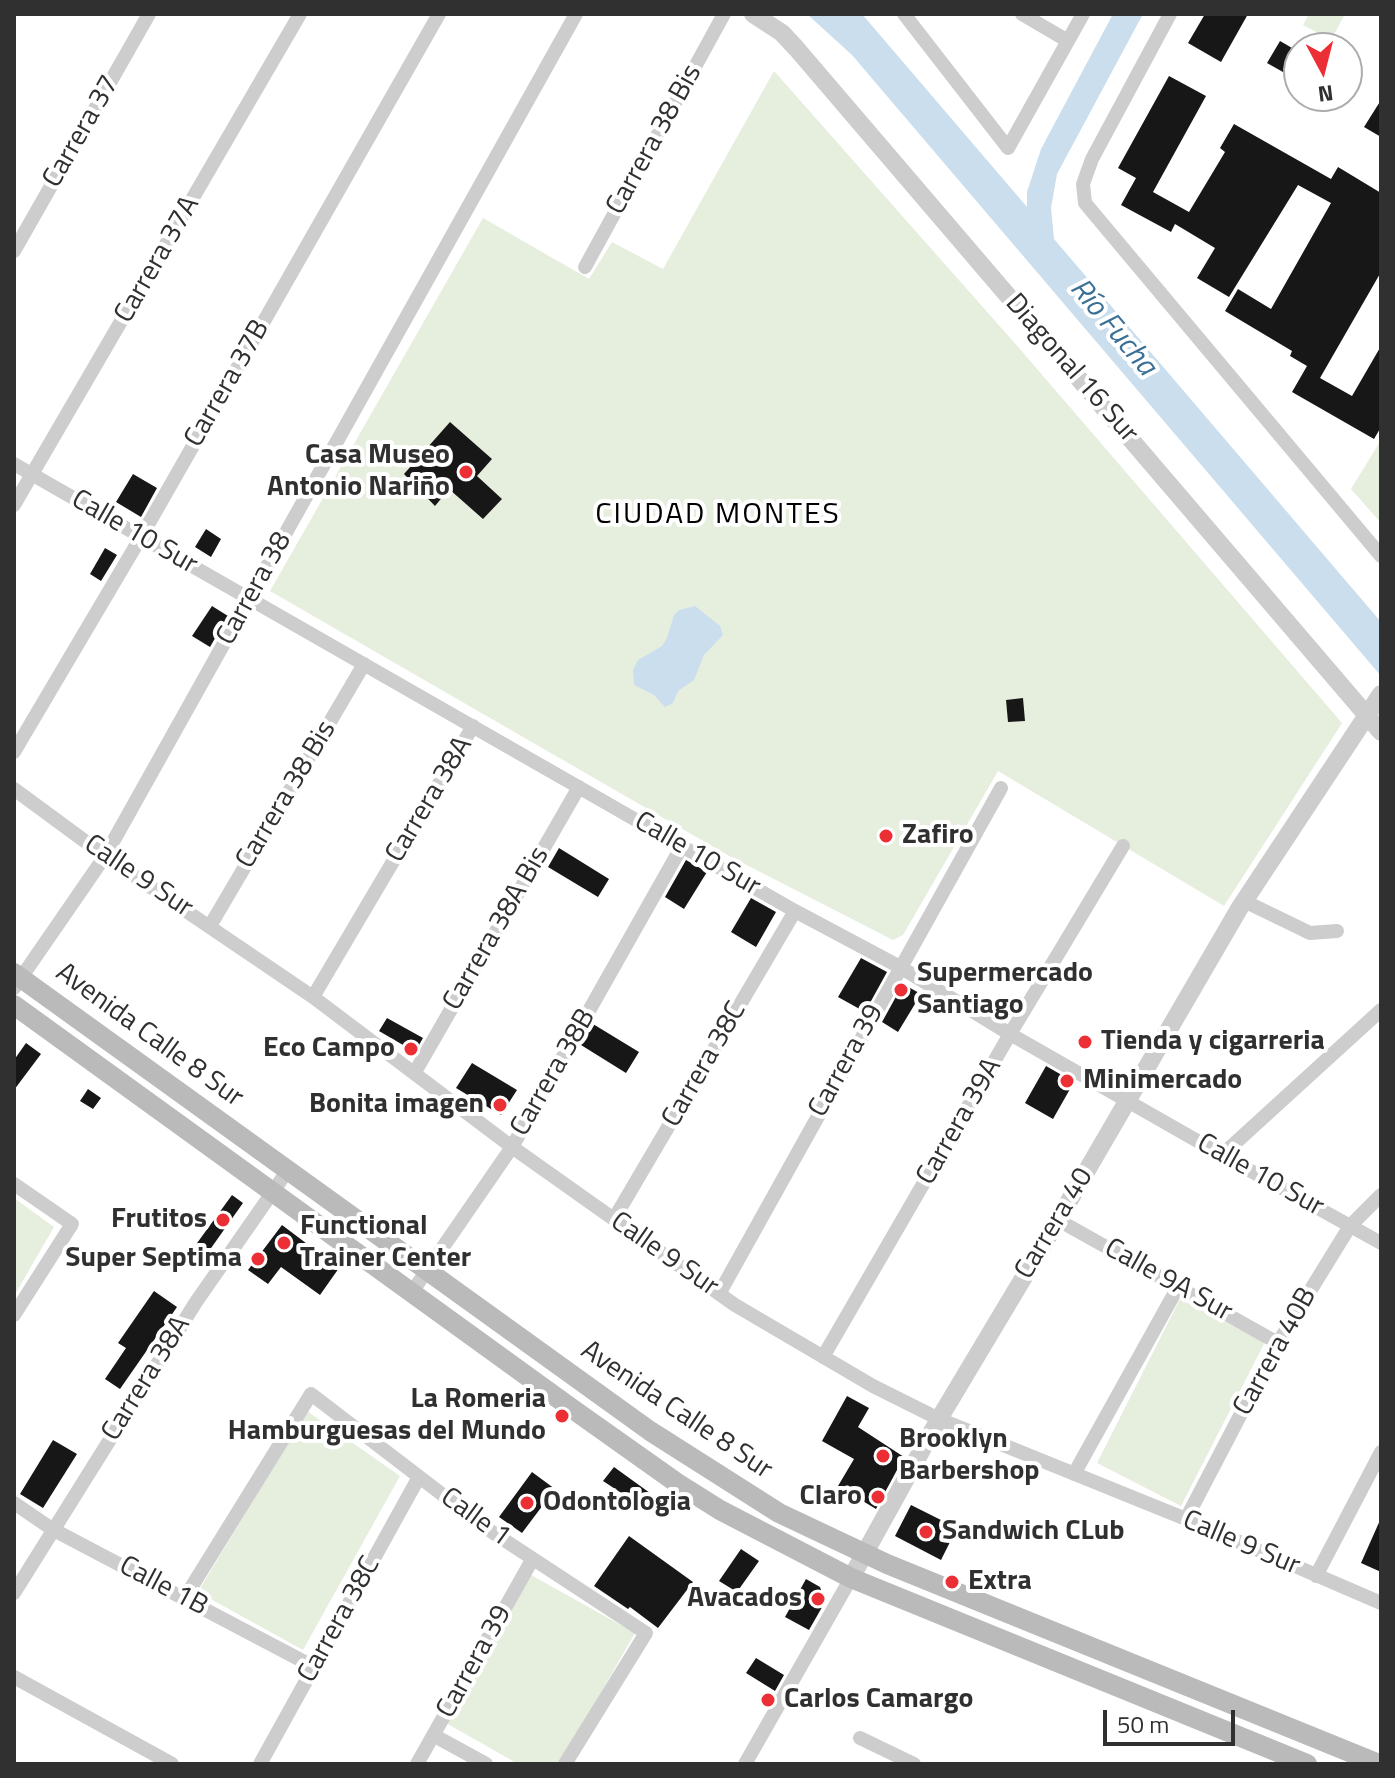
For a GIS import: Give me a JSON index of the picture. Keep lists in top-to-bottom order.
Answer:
{
  "streets": {
    "main road": ["Avenida Calle 8 Sur"],
    "street": [
      "Carrera 37",
      "Carrera 38 Bis",
      "Carrera 37A",
      "Diagonal 16 Sur",
      "Carrera 37B",
      "Calle 10 Sur",
      "Carrera 38",
      "Carrera 38A",
      "Calle 9 Sur",
      "Carrera 38A Bis",
      "Carrera 39",
      "Carrera 38C",
      "Carrera 38B",
      "Carrera 39A",
      "Carrera 40",
      "Calle 9A Sur",
      "Carrera 40B",
      "Calle 1",
      "Calle 1B"
    ]
  },
  "crossings": [
    ["Carrera 38 Bis", "Calle 10 Sur"],
    ["Carrera 38 Bis", "Calle 9 Sur"],
    ["Carrera 37A", "Calle 10 Sur"],
    ["Diagonal 16 Sur", "Carrera 40"],
    ["Carrera 37B", "Calle 10 Sur"],
    ["Calle 10 Sur", "Carrera 38"],
    ["Calle 10 Sur", "Carrera 38A"],
    ["Calle 10 Sur", "Carrera 38A Bis"],
    ["Calle 10 Sur", "Carrera 39"],
    ["Calle 10 Sur", "Carrera 38C"],
    ["Calle 10 Sur", "Carrera 38B"],
    ["Calle 10 Sur", "Carrera 39A"],
    ["Calle 10 Sur", "Carrera 40"],
    ["Calle 10 Sur", "Carrera 40B"],
    ["Carrera 38", "Calle 9 Sur"],
    ["Carrera 38", "Avenida Calle 8 Sur"],
    ["Carrera 38A", "Calle 9 Sur"],
    ["Carrera 38A", "Avenida Calle 8 Sur"],
    ["Carrera 38A", "Calle 1B"],
    ["Calle 9 Sur", "Carrera 38A Bis"],
    ["Calle 9 Sur", "Carrera 39"],
    ["Calle 9 Sur", "Carrera 38C"],
    ["Calle 9 Sur", "Carrera 38B"],
    ["Calle 9 Sur", "Carrera 39A"],
    ["Calle 9 Sur", "Carrera 40"],
    ["Calle 9 Sur", "Carrera 40B"],
    ["Avenida Calle 8 Sur", "Carrera 38B"],
    ["Avenida Calle 8 Sur", "Carrera 40"],
    ["Carrera 39", "Calle 1"],
    ["Carrera 38C", "Calle 1"],
    ["Carrera 38C", "Calle 1B"],
    ["Carrera 40", "Calle 9A Sur"],
    ["Calle 9A Sur", "Carrera 40B"],
    ["Calle 1", "Calle 1B"]
  ],
  "districts": ["CIUDAD MONTES"],
  "water": ["Río Fucha"],
  "places": [
    "Casa Museo Antonio Nariño",
    "Zafiro",
    "Supermercado Santiago",
    "Tienda y cigarreria",
    "Eco Campo",
    "Minimercado",
    "Bonita imagen",
    "Frutitos",
    "Functional Trainer Center",
    "Super Septima",
    "La Romeria Hamburguesas del Mundo",
    "Brooklyn Barbershop",
    "Claro",
    "Odontologia",
    "Sandwich CLub",
    "Extra",
    "Avacados",
    "Carlos Camargo"
  ],
  "scale_bar": "50 m",
  "north": "bottom"
}
